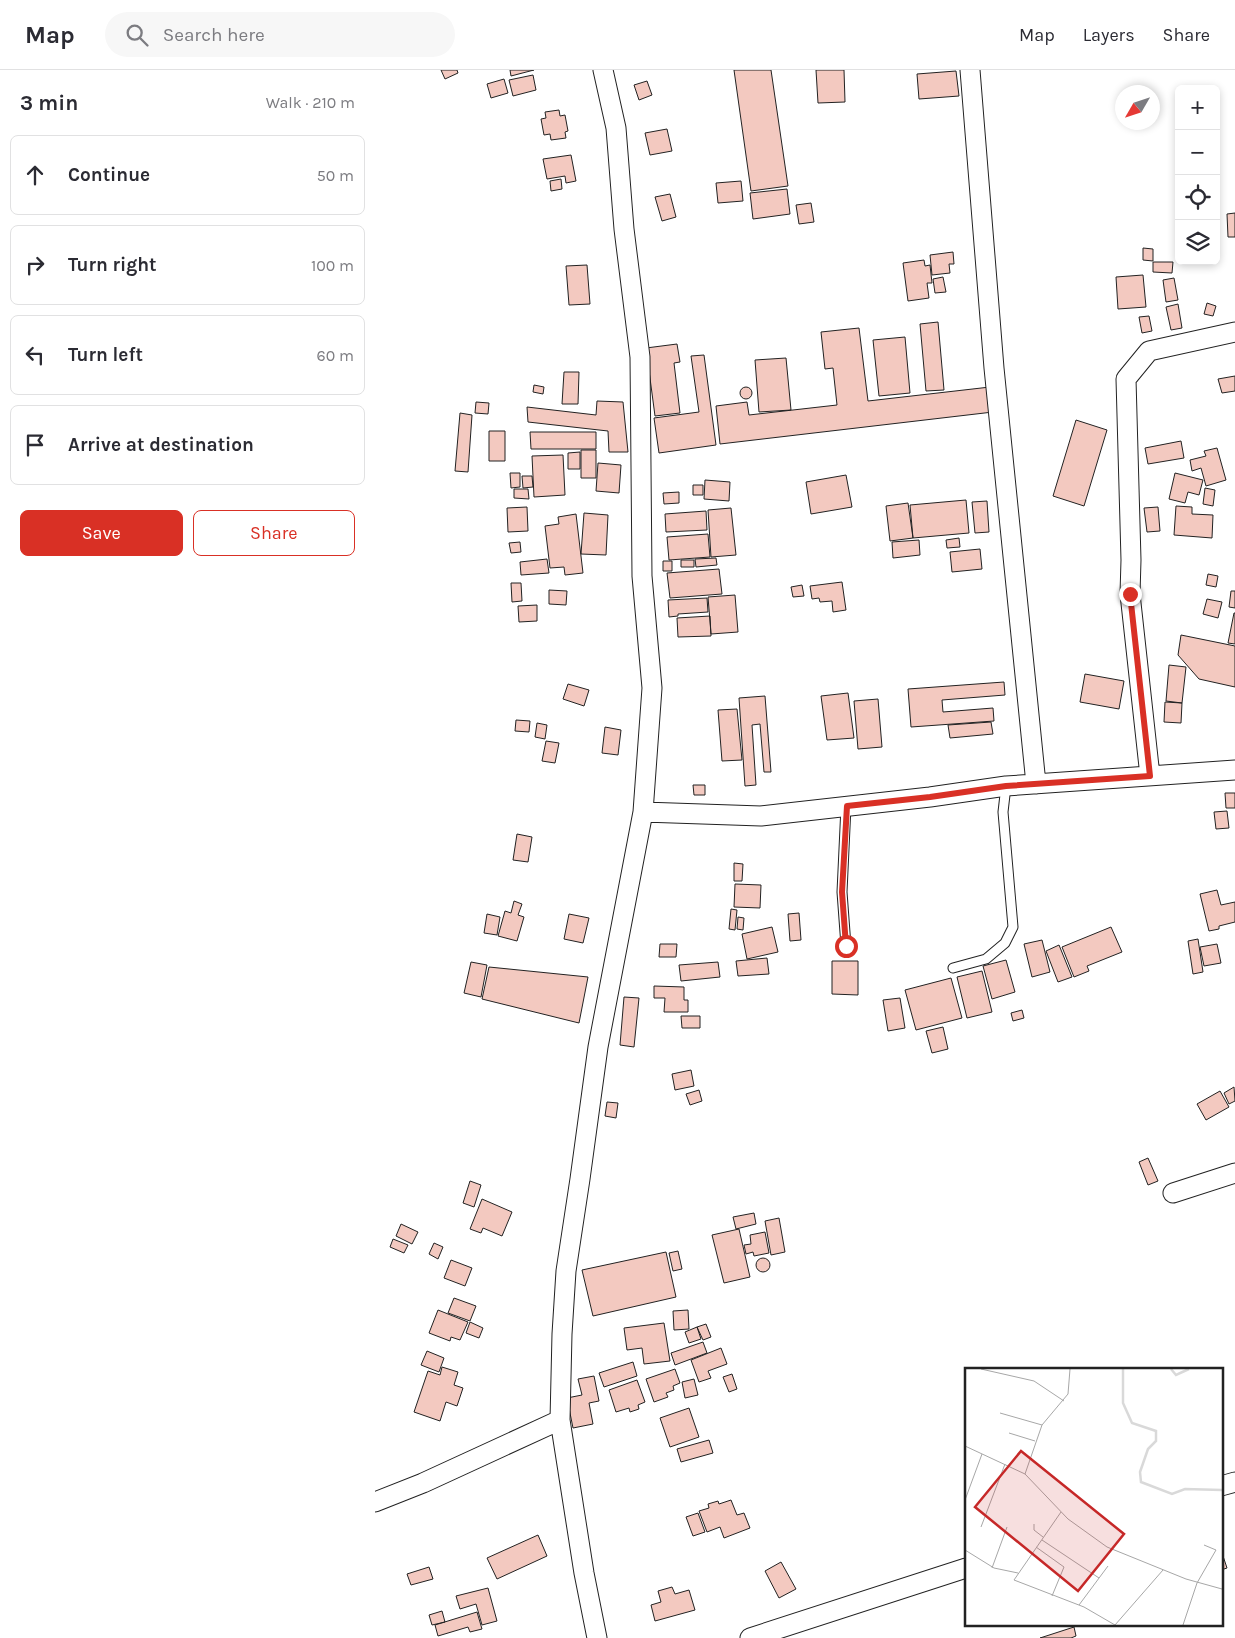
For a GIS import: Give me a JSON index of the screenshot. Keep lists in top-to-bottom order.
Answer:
{
  "north": "bottom left",
  "page": {
    "header": "Map",
    "search": "Search here",
    "nav": ["Map", "Layers", "Share"],
    "heading": ["3 min", "Walk · 210 m"],
    "map_buttons": ["+", "−"],
    "list": [
      ["Continue", "50 m"],
      ["Turn right", "100 m"],
      ["Turn left", "60 m"],
      "Arrive at destination"
    ],
    "buttons": ["Save", "Share"]
  }
}
